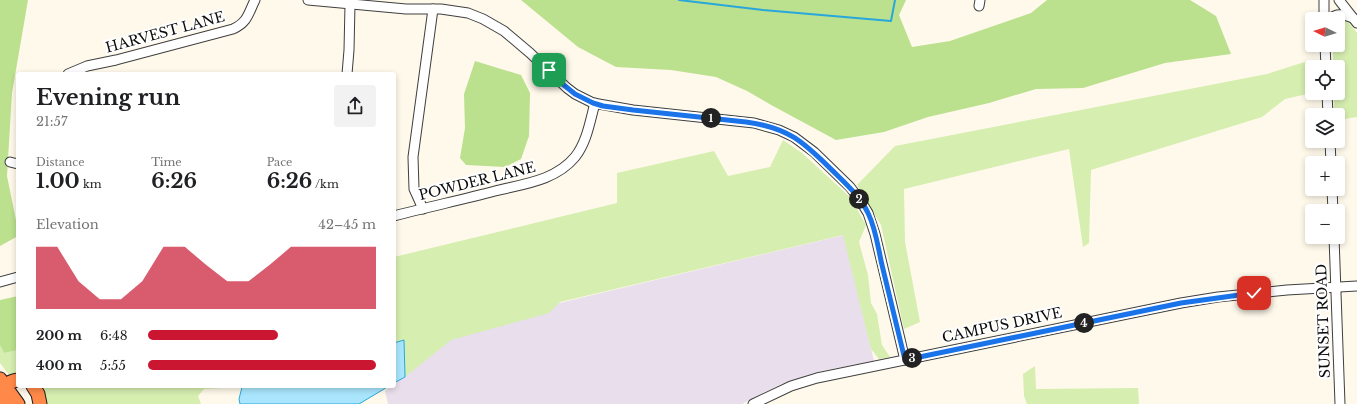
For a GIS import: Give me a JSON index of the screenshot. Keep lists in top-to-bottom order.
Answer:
{
  "streets": {
    "street": [
      "HARVEST LANE",
      "POWDER LANE",
      "SUNSET ROAD",
      "CAMPUS DRIVE"
    ]
  },
  "crossings": [
    ["SUNSET ROAD", "CAMPUS DRIVE"]
  ],
  "north": "left",
  "page": {
    "map_buttons": ["+", "−"],
    "heading": ["Evening run", "21:57"],
    "pins": [
      "1",
      "2",
      "4",
      "3"
    ],
    "stats": [
      ["Distance", "1.00 km"],
      ["Time", "6:26"],
      ["Pace", "6:26 /km"]
    ],
    "chart": ["Elevation", "42–45 m"],
    "list": [
      {
        "name": "200 m",
        "note": "6:48"
      },
      {
        "name": "400 m",
        "note": "5:55"
      }
    ]
  }
}
